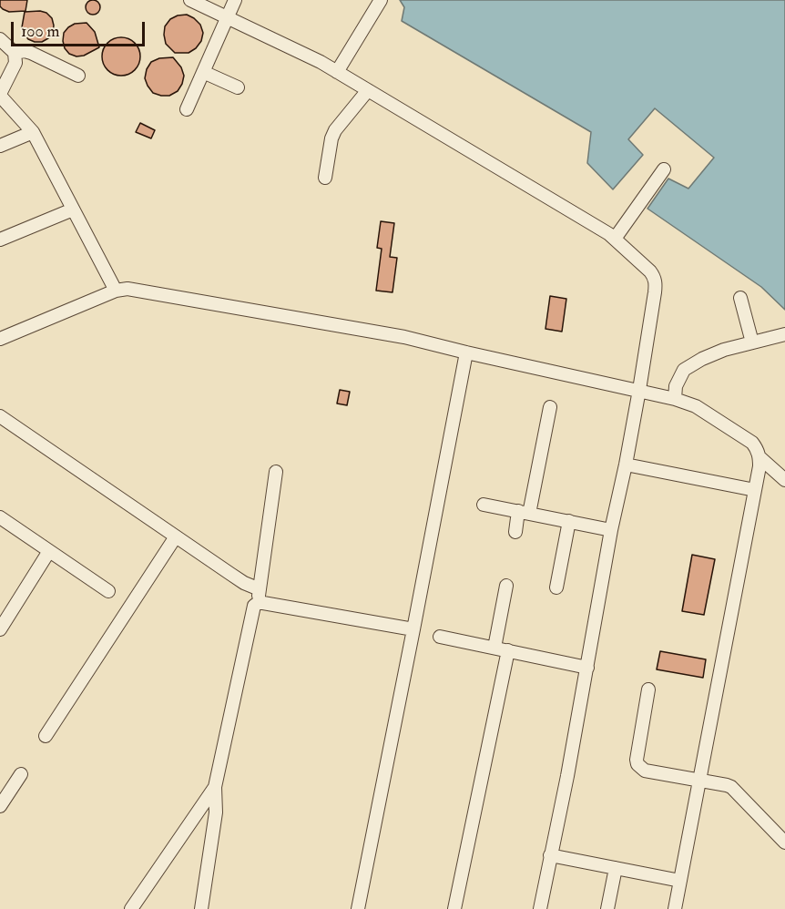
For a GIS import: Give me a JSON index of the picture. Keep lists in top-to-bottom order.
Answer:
{
  "scale_bar": "100 m"
}
